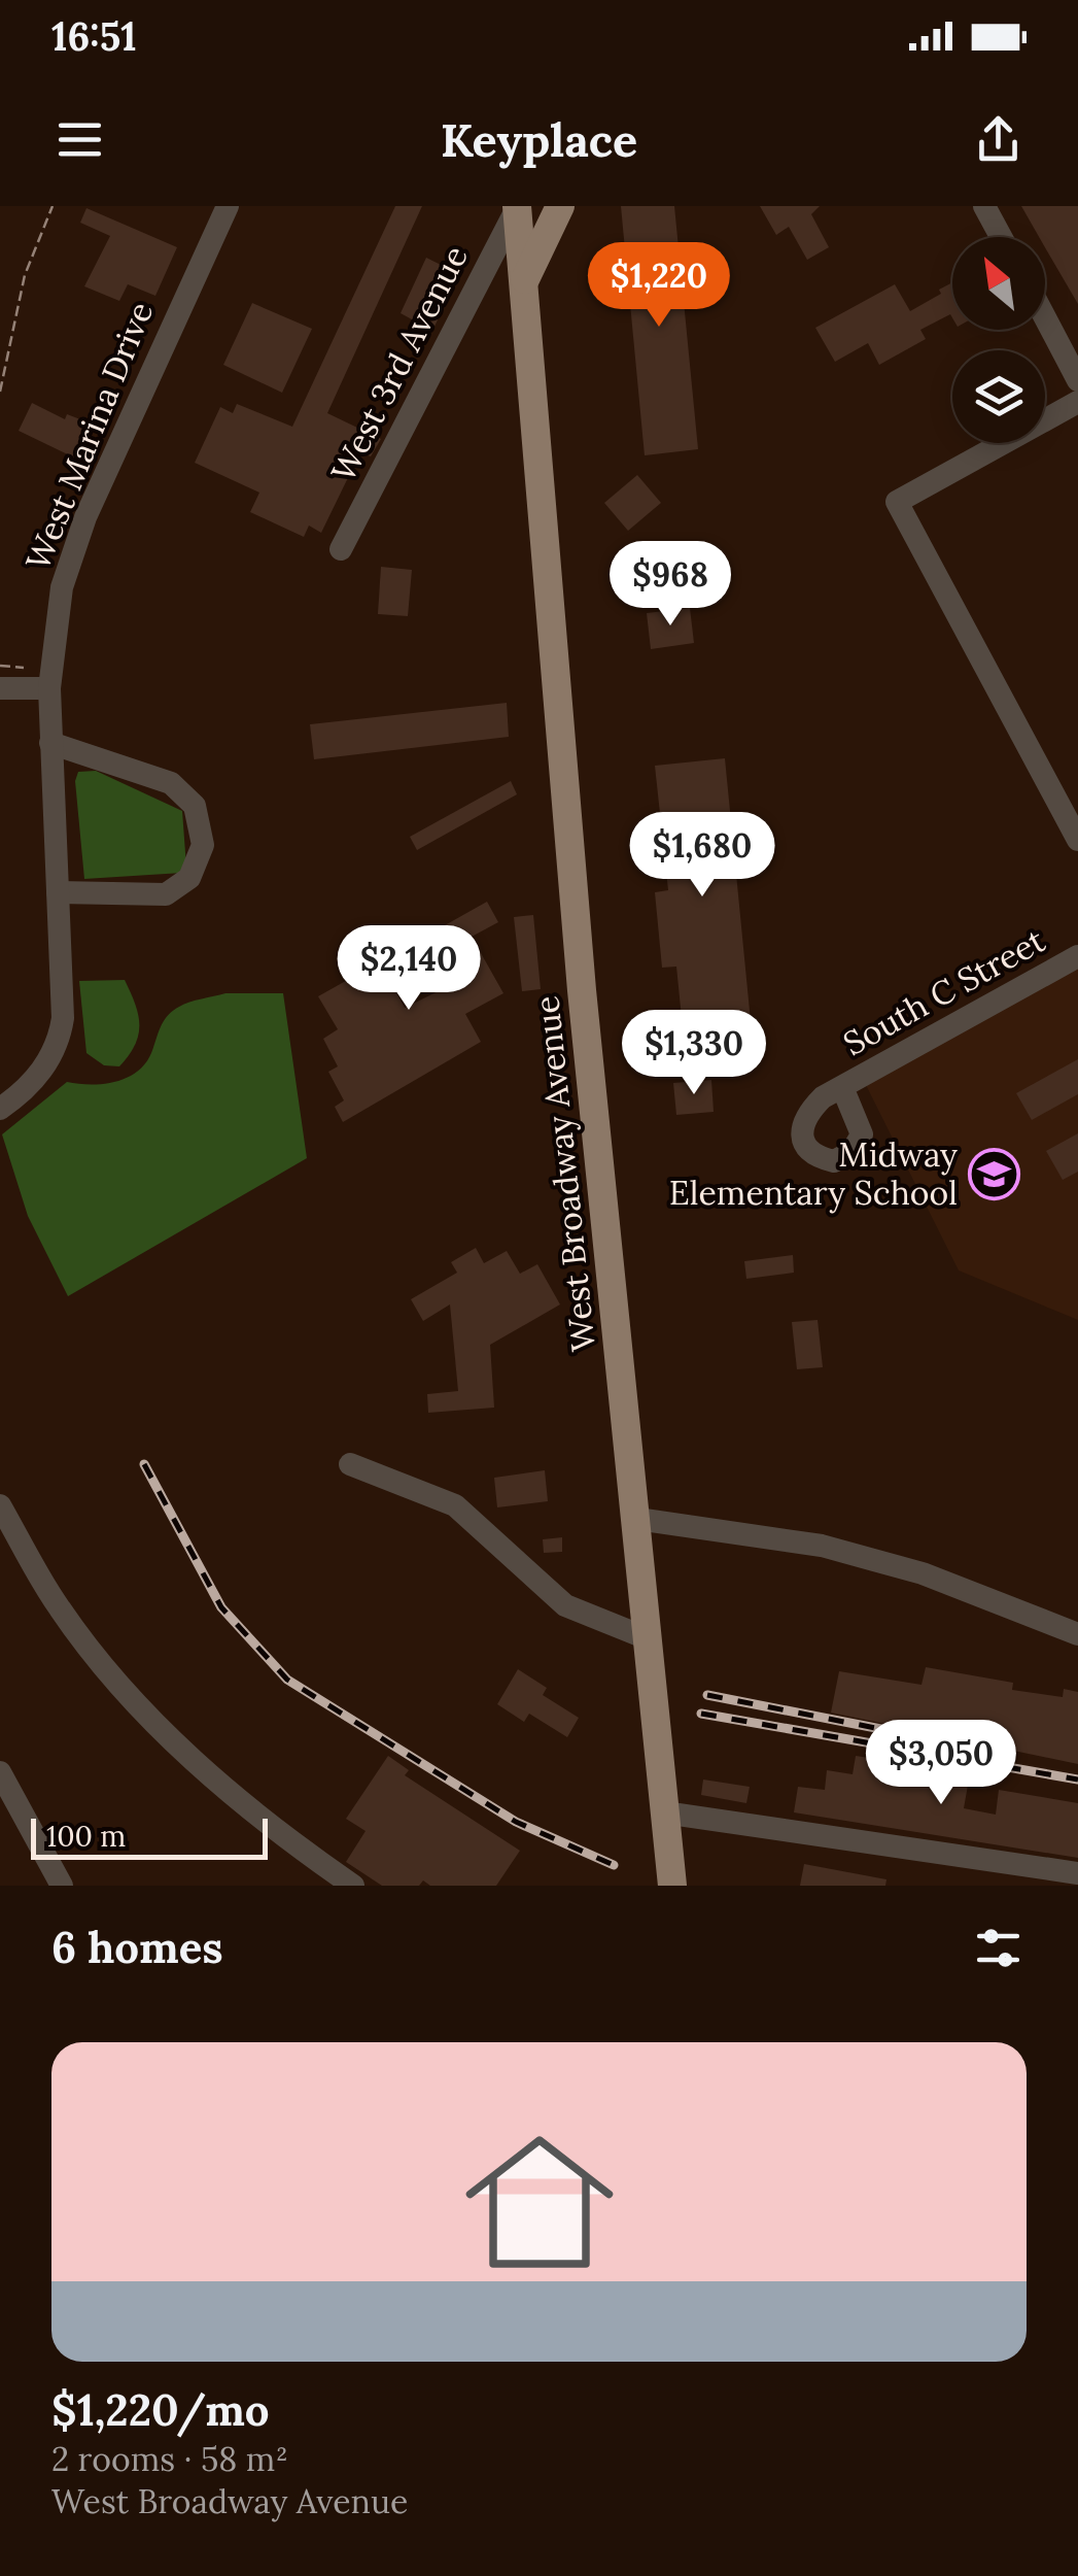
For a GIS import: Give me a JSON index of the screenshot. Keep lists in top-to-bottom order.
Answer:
{
  "streets": {
    "main road": ["West Broadway Avenue"],
    "street": ["West 3rd Avenue", "West Marina Drive", "South C Street"]
  },
  "crossings": [
    ["West 3rd Avenue", "West Broadway Avenue"]
  ],
  "places": {
    "school or university": ["Midway Elementary School"]
  },
  "scale_bar": "100 m",
  "north": "top left",
  "page": {
    "status": "16:51",
    "header": "Keyplace",
    "price": [
      "$1,220",
      "$968",
      "$1,680",
      "$2,140",
      "$1,330",
      "$3,050"
    ],
    "scale": "100 m",
    "heading": "6 homes",
    "list": [
      {
        "name": "$1,220/mo",
        "note": "2 rooms · 58 m² · West Broadway Avenue"
      }
    ]
  }
}
